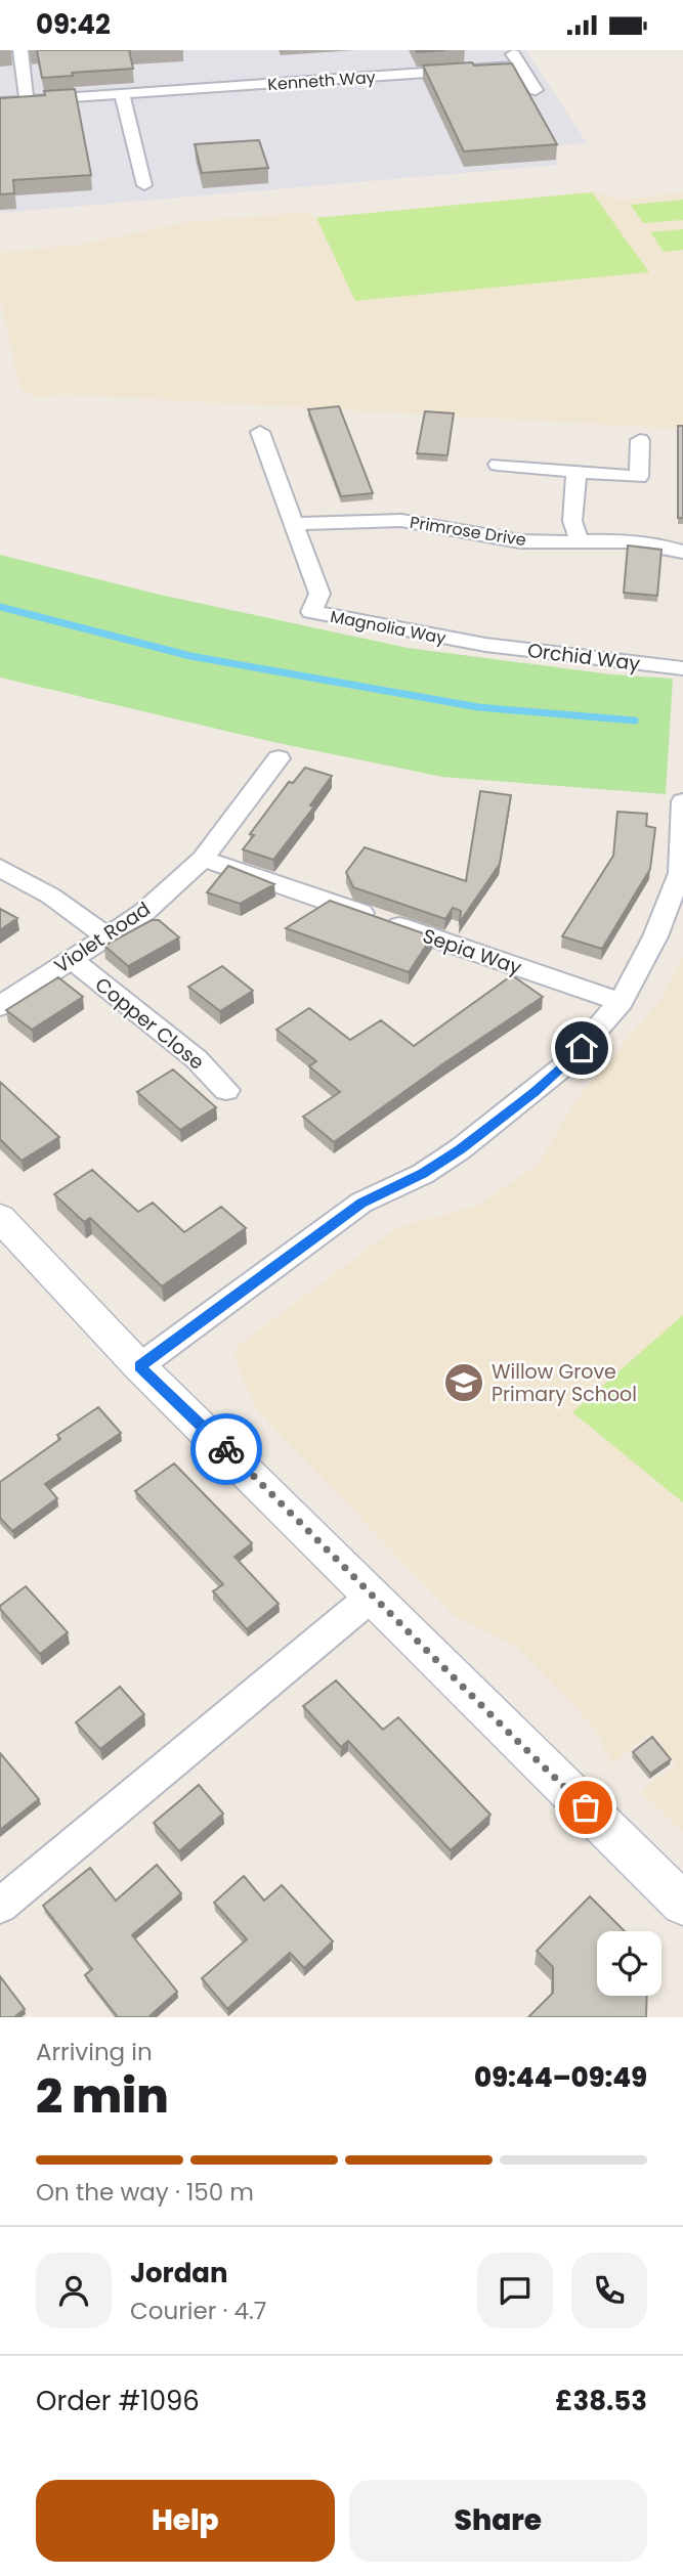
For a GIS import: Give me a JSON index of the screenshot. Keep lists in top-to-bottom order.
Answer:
{
  "streets": {
    "street": [
      "Kenneth Way",
      "Primrose Drive",
      "Magnolia Way",
      "Orchid Way",
      "Violet Road",
      "Sepia Way",
      "Copper Close"
    ]
  },
  "crossings": [
    ["Primrose Drive", "Magnolia Way"],
    ["Magnolia Way", "Orchid Way"],
    ["Violet Road", "Sepia Way"],
    ["Violet Road", "Copper Close"]
  ],
  "places": {
    "school or university": ["Willow Grove Primary School"]
  },
  "page": {
    "status": "09:42",
    "heading": ["2 min", "Arriving in", "09:44–09:49"],
    "panel": [
      "Jordan",
      "Courier · 4.7",
      "Order #1096",
      "£38.53"
    ],
    "bar": "On the way · 150 m",
    "buttons": ["Help", "Share"]
  }
}
